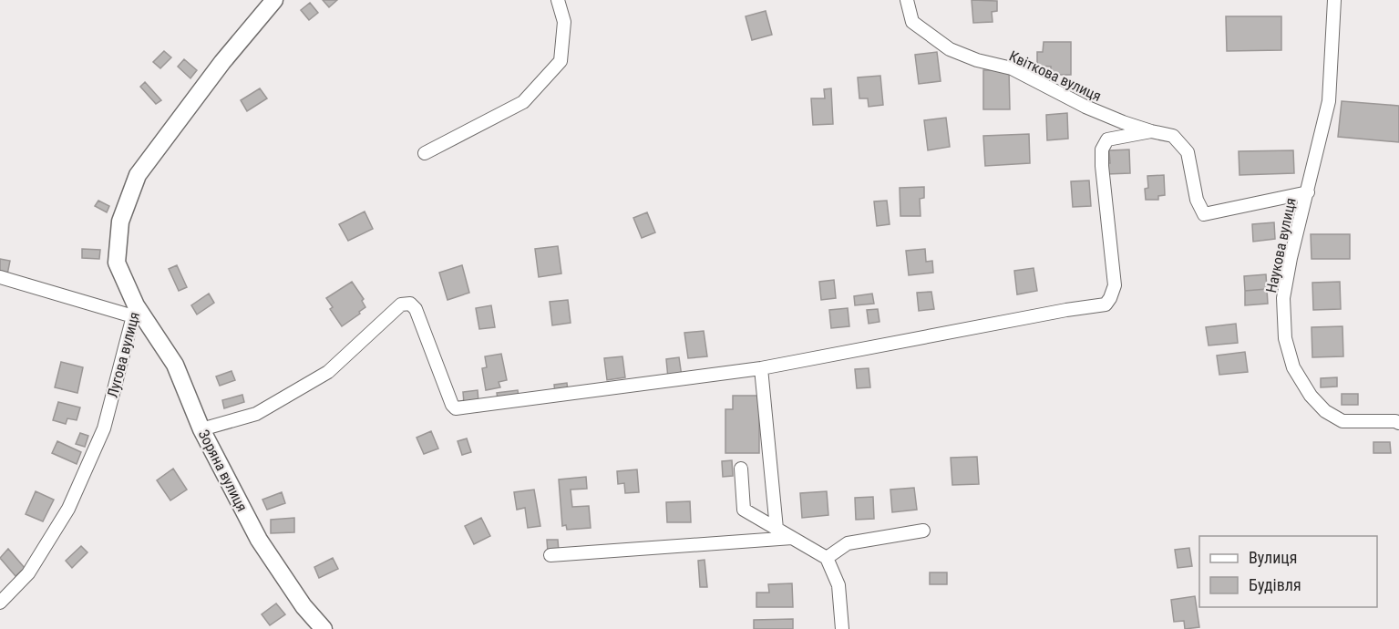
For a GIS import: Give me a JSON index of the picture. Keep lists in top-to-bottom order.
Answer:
{
  "streets": {
    "street": [
      "Квіткова вулиця",
      "Наукова вулиця",
      "Лугова вулиця",
      "Зоряна вулиця"
    ]
  },
  "crossings": [
    ["Квіткова вулиця", "Наукова вулиця"],
    ["Лугова вулиця", "Зоряна вулиця"]
  ],
  "legend": ["Вулиця", "Будівля"]
}
